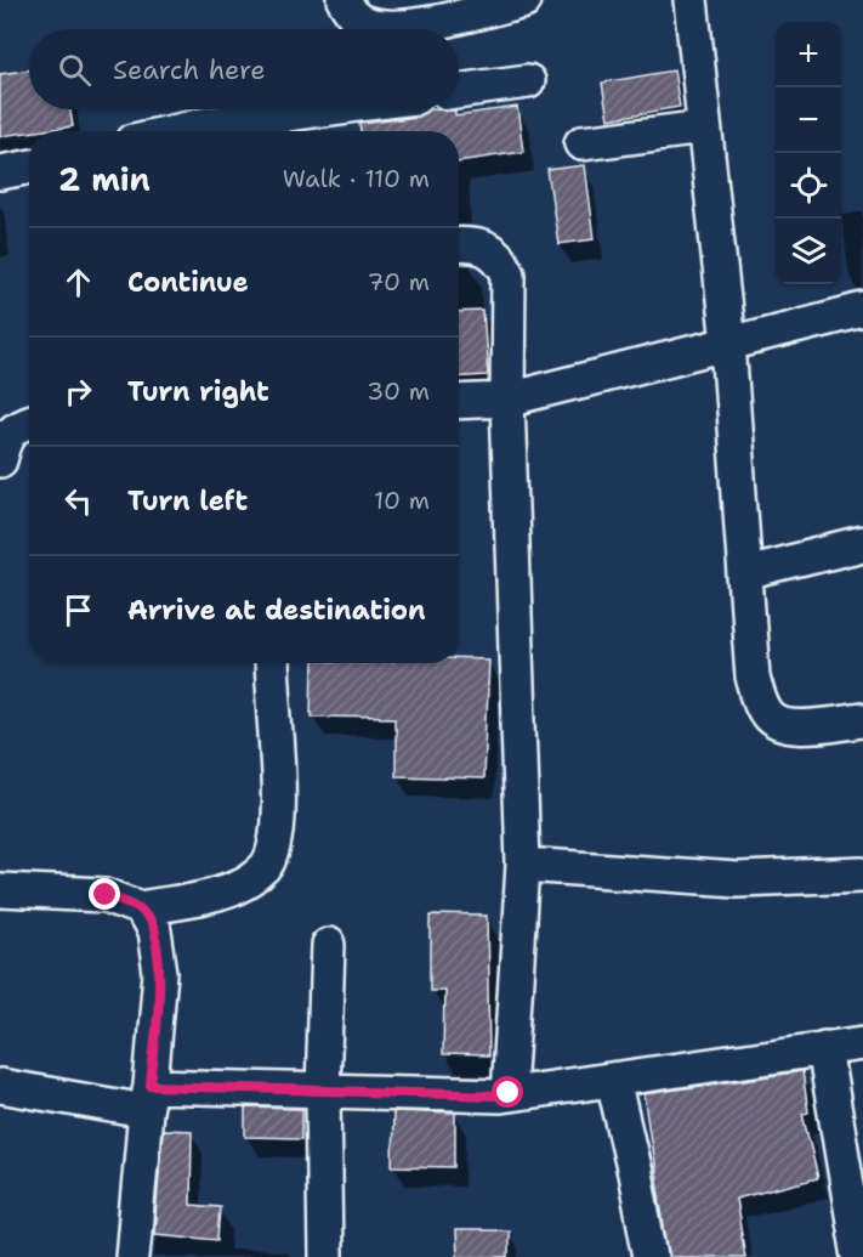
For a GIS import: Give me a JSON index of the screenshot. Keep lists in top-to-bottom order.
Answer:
{
  "page": {
    "map_buttons": ["+", "−"],
    "search": "Search here",
    "heading": ["2 min", "Walk · 110 m"],
    "list": [
      ["Continue", "70 m"],
      ["Turn right", "30 m"],
      ["Turn left", "10 m"],
      "Arrive at destination"
    ]
  }
}
